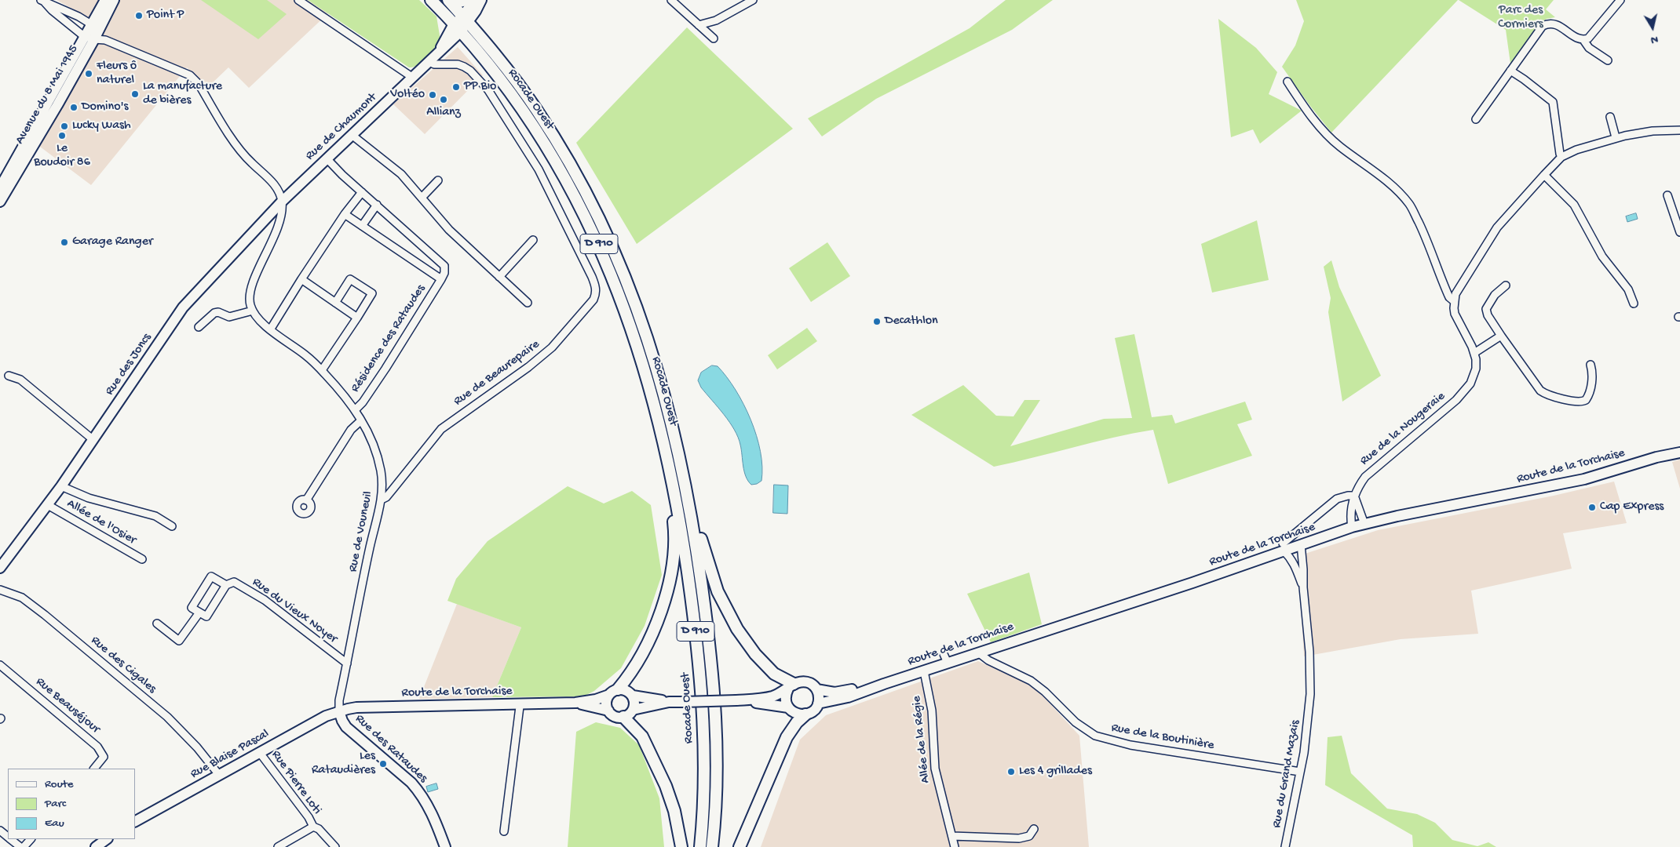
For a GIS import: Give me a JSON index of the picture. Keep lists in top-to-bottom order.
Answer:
{
  "streets": {
    "main road": [
      "Avenue du 8 Mai 1945",
      "Rocade Ouest",
      "Rue de Chaumont",
      "D 910",
      "Rue des Joncs",
      "Route de la Torchaise",
      "Rue des Rataudes",
      "Rue Blaise Pascal"
    ],
    "street": [
      "Résidence des Rataudes",
      "Rue de Beaurepaire",
      "Rue de la Nougeraie",
      "Allée de l'Osier",
      "Rue de Vouneuil",
      "Rue du Vieux Noyer",
      "Rue des Cigales",
      "Rue Beauséjour",
      "Rue de la Boutinière",
      "Allée de la Régie",
      "Rue du Grand Mazais",
      "Rue Pierre Loti"
    ]
  },
  "crossings": [
    ["Rocade Ouest", "Rue de Chaumont"],
    ["Rue de Chaumont", "Rue des Joncs"],
    ["Rue de Chaumont", "Rue de Beaurepaire"],
    ["Résidence des Rataudes", "Rue de Vouneuil"],
    ["Rue des Joncs", "Allée de l'Osier"],
    ["Rue de Beaurepaire", "Rue de Vouneuil"],
    ["Route de la Torchaise", "Rue de Vouneuil"],
    ["Route de la Torchaise", "Rue de la Boutinière"],
    ["Route de la Torchaise", "Allée de la Régie"],
    ["Route de la Torchaise", "Rue des Rataudes"],
    ["Route de la Torchaise", "Rue Blaise Pascal"],
    ["Route de la Torchaise", "Rue du Grand Mazais"],
    ["Rue de Vouneuil", "Rue du Vieux Noyer"],
    ["Rue de Vouneuil", "Rue des Rataudes"],
    ["Rue de Vouneuil", "Rue Blaise Pascal"],
    ["Rue des Cigales", "Rue Blaise Pascal"],
    ["Rue de la Boutinière", "Rue du Grand Mazais"],
    ["Rue des Rataudes", "Rue Blaise Pascal"],
    ["Rue Blaise Pascal", "Rue Pierre Loti"]
  ],
  "parks": ["Parc des Cormiers"],
  "places": [
    "Point P",
    "Fleurs ô naturel",
    "PP Bio",
    "La manufacture de bières",
    "Voltéo",
    "Allianz",
    "Domino's",
    "Lucky Wash",
    "Le Boudoir 86",
    "Garage Ranger",
    "Decathlon",
    "Cap Express",
    "Les Rataudières",
    "Les 4 grillades"
  ],
  "legend": ["Route", "Parc", "Eau"],
  "north": "bottom"
}
